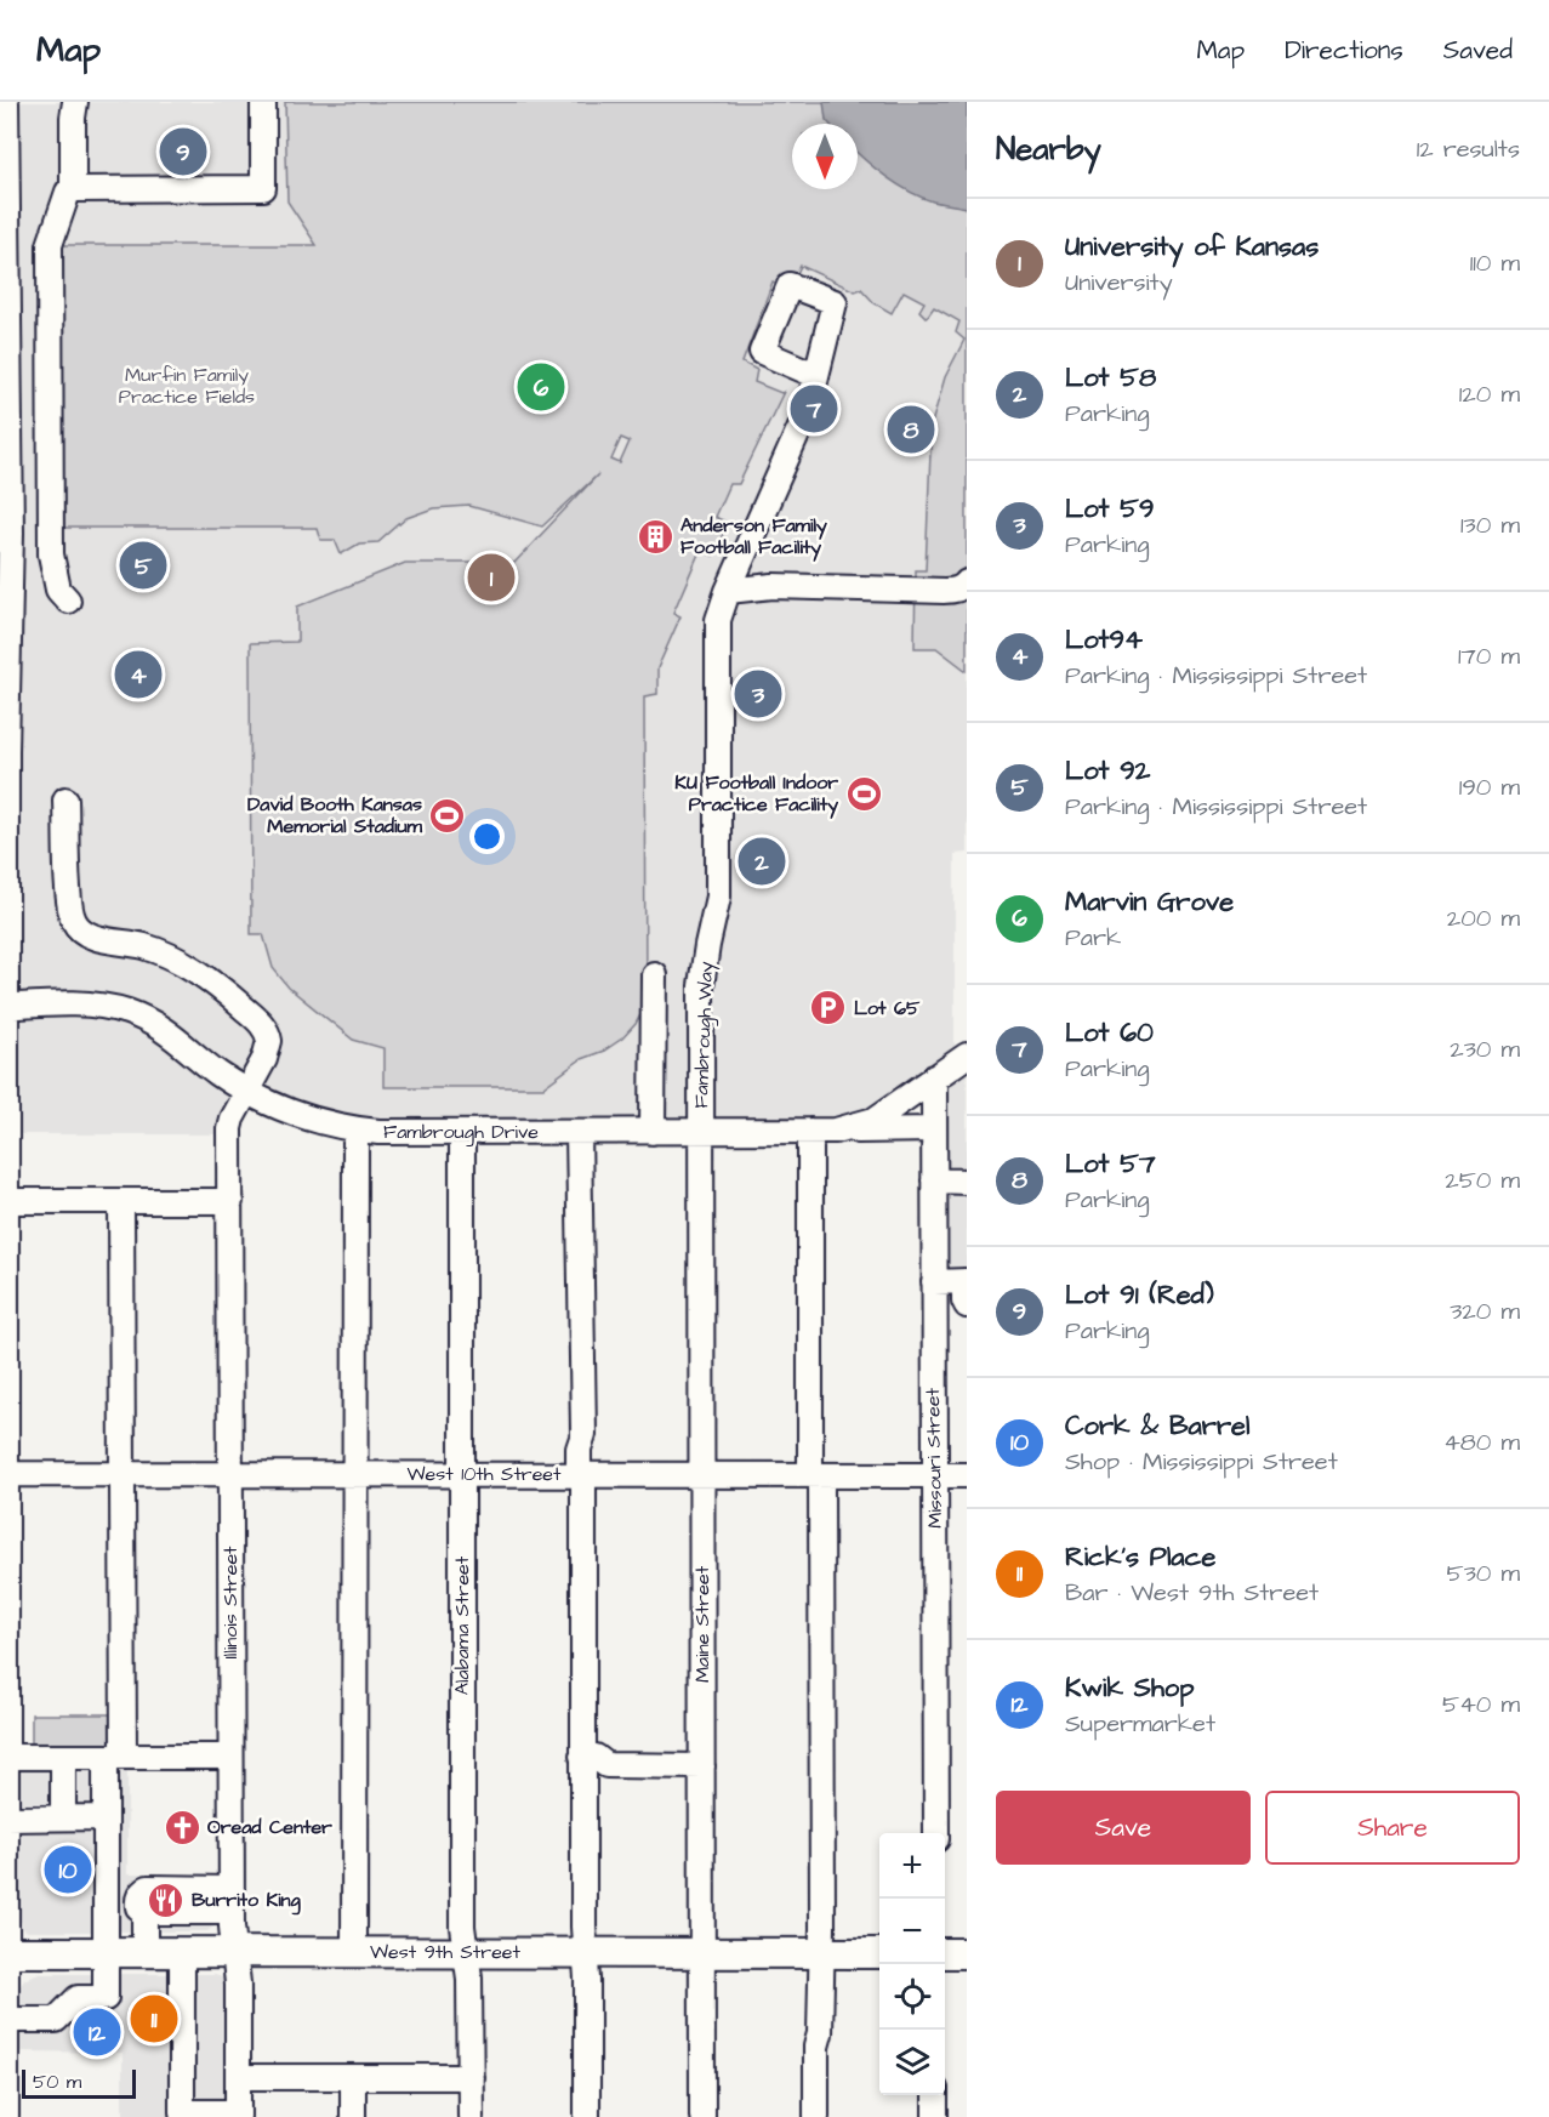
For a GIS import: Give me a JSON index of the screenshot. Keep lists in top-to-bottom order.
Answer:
{
  "streets": {
    "main road": ["West 9th Street"],
    "street": [
      "Fambrough Way",
      "Fambrough Drive",
      "Missouri Street",
      "West 10th Street",
      "Illinois Street",
      "Maine Street",
      "Alabama Street"
    ]
  },
  "crossings": [
    ["Fambrough Way", "Fambrough Drive"],
    ["Fambrough Way", "Maine Street"],
    ["Fambrough Drive", "Missouri Street"],
    ["Fambrough Drive", "Illinois Street"],
    ["Fambrough Drive", "Maine Street"],
    ["Fambrough Drive", "Alabama Street"],
    ["Missouri Street", "West 10th Street"],
    ["West 10th Street", "Illinois Street"],
    ["West 10th Street", "Maine Street"],
    ["West 10th Street", "Alabama Street"],
    ["Illinois Street", "West 9th Street"],
    ["Maine Street", "West 9th Street"],
    ["Alabama Street", "West 9th Street"]
  ],
  "parks": ["Murfin Family Practice Fields"],
  "places": {
    "building": ["Anderson Family Football Facility"],
    "sports": ["KU Football Indoor Practice Facility", "David Booth Kansas Memorial Stadium"],
    "parking": ["Lot 65"],
    "church": ["Oread Center"],
    "restaurant": ["Burrito King"]
  },
  "scale_bar": "50 m",
  "north": "bottom",
  "page": {
    "header": "Map",
    "nav": ["Map", "Directions", "Saved"],
    "heading": ["Nearby", "12 results"],
    "pins": [
      "9",
      "6",
      "7",
      "8",
      "5",
      "1",
      "4",
      "3",
      "2",
      "10",
      "11",
      "12"
    ],
    "list": [
      {
        "mark": "1",
        "name": "University of Kansas",
        "note": "University",
        "value": "110 m"
      },
      {
        "mark": "2",
        "name": "Lot 58",
        "note": "Parking",
        "value": "120 m"
      },
      {
        "mark": "3",
        "name": "Lot 59",
        "note": "Parking",
        "value": "130 m"
      },
      {
        "mark": "4",
        "name": "Lot94",
        "note": "Parking · Mississippi Street",
        "value": "170 m"
      },
      {
        "mark": "5",
        "name": "Lot 92",
        "note": "Parking · Mississippi Street",
        "value": "190 m"
      },
      {
        "mark": "6",
        "name": "Marvin Grove",
        "note": "Park",
        "value": "200 m"
      },
      {
        "mark": "7",
        "name": "Lot 60",
        "note": "Parking",
        "value": "230 m"
      },
      {
        "mark": "8",
        "name": "Lot 57",
        "note": "Parking",
        "value": "250 m"
      },
      {
        "mark": "9",
        "name": "Lot 91 (Red)",
        "note": "Parking",
        "value": "320 m"
      },
      {
        "mark": "10",
        "name": "Cork & Barrel",
        "note": "Shop · Mississippi Street",
        "value": "480 m"
      },
      {
        "mark": "11",
        "name": "Rick's Place",
        "note": "Bar · West 9th Street",
        "value": "530 m"
      },
      {
        "mark": "12",
        "name": "Kwik Shop",
        "note": "Supermarket",
        "value": "540 m"
      }
    ],
    "buttons": ["Save", "Share"],
    "map_buttons": ["+", "−"],
    "scale": "50 m"
  }
}
